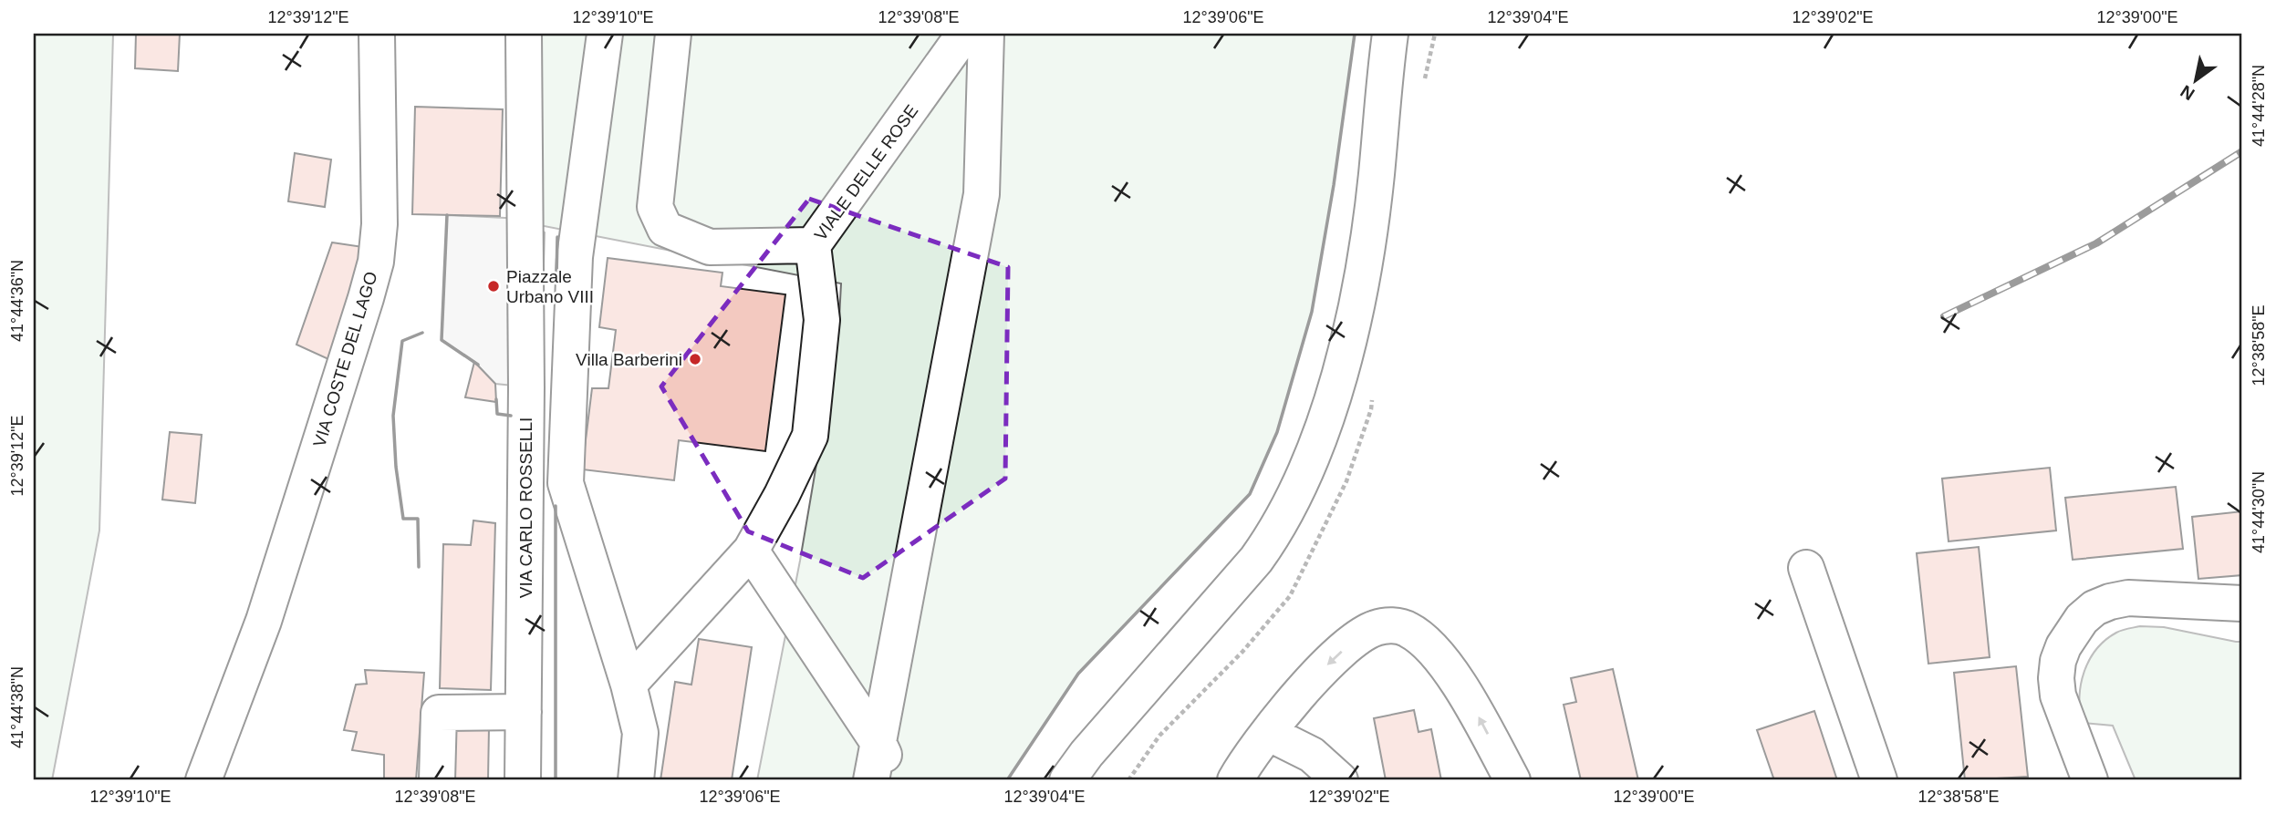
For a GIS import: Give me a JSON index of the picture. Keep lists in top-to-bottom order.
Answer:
{
  "streets": {
    "street": ["VIALE DELLE ROSE", "VIA COSTE DEL LAGO", "VIA CARLO ROSSELLI"]
  },
  "places": ["Piazzale Urbano VIII", "Villa Barberini"],
  "north": "bottom left",
  "coordinates": [
    "12°39'12\"E",
    "12°39'10\"E",
    "12°39'08\"E",
    "12°39'06\"E",
    "12°39'04\"E",
    "12°39'02\"E",
    "12°39'00\"E",
    "41°44'28\"N",
    "41°44'36\"N",
    "12°38'58\"E",
    "41°44'30\"N",
    "41°44'38\"N"
  ]
}
